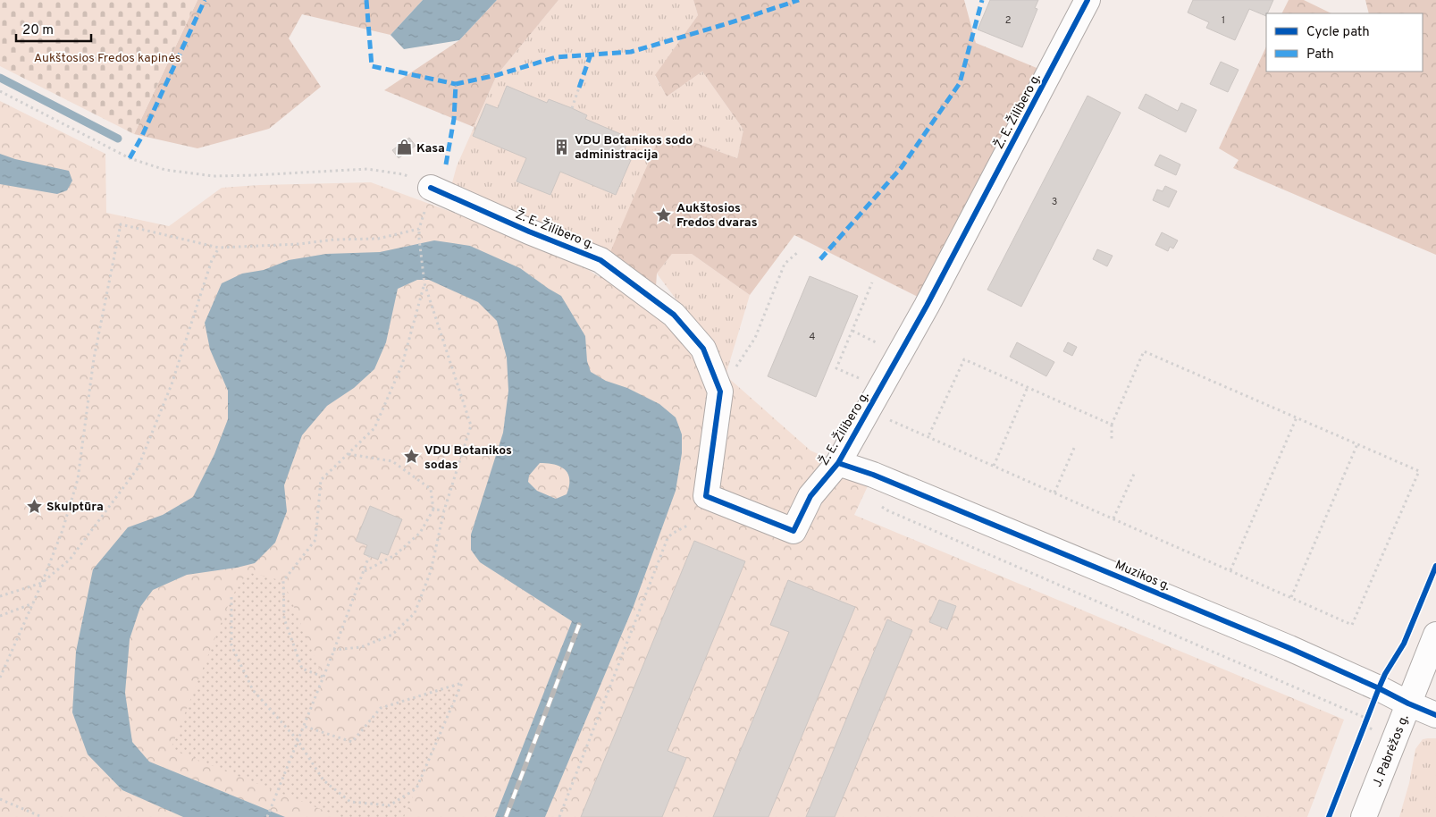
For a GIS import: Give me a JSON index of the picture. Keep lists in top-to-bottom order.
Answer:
{
  "streets": {
    "street": ["Ž. E. Žilibero g.", "Muzikos g.", "J. Pabrėžos g."]
  },
  "crossings": [
    ["Ž. E. Žilibero g.", "Muzikos g."],
    ["Muzikos g.", "J. Pabrėžos g."]
  ],
  "parks": ["Aukštosios Fredos kapinės"],
  "places": {
    "building": ["VDU Botanikos sodo administracija"],
    "shop": ["Kasa"],
    "place": ["Aukštosios Fredos dvaras", "VDU Botanikos sodas", "Skulptūra"]
  },
  "house_numbers": [
    "2",
    "1",
    "3",
    "4"
  ],
  "legend": ["Cycle path", "Path"],
  "scale_bar": "20 m"
}
